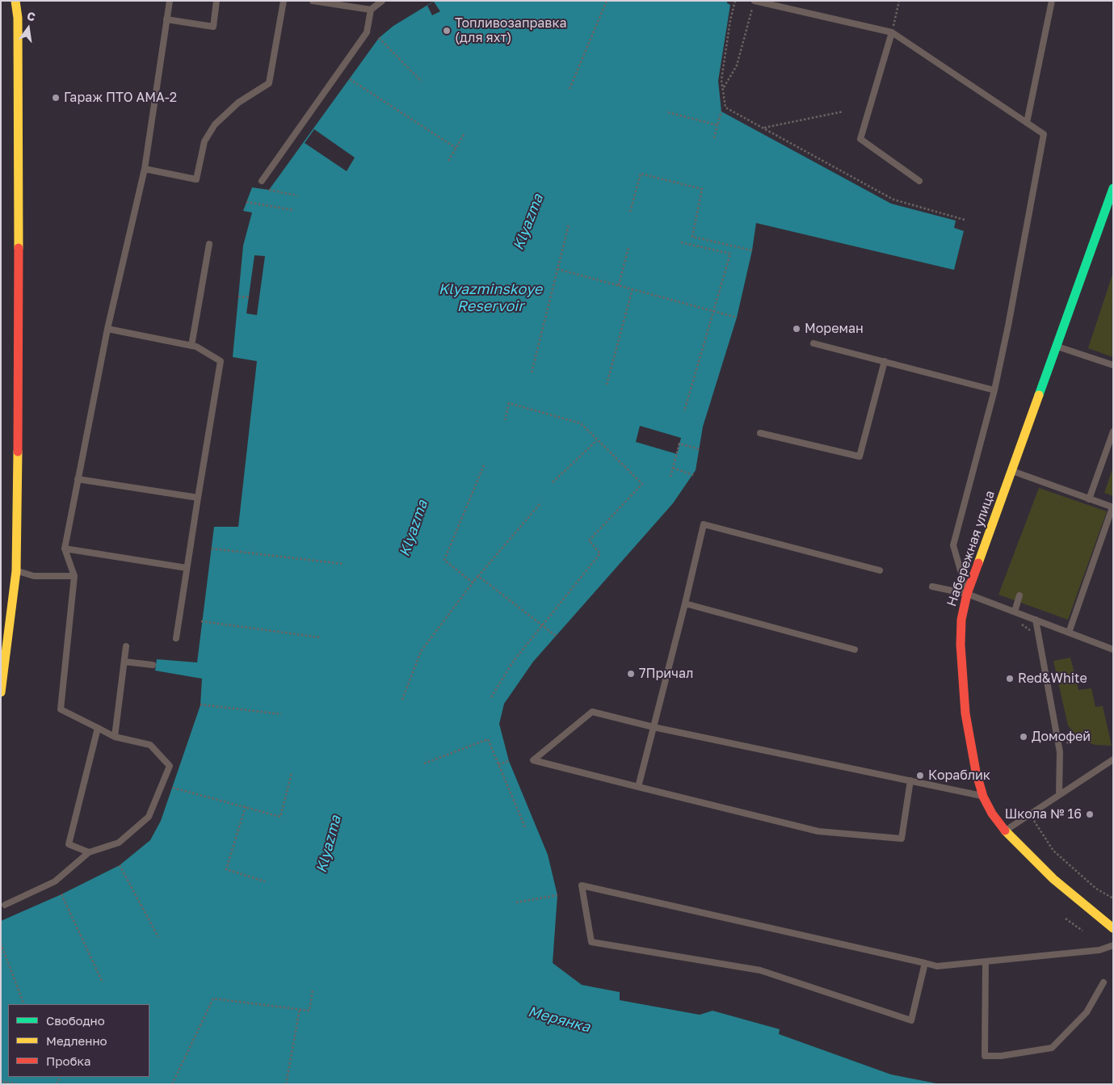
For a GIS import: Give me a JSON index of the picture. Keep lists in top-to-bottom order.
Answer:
{
  "streets": {
    "street": ["Набережная улица"]
  },
  "water": ["Klyazma", "Klyazminskoye Reservoir", "Мерянка"],
  "places": [
    "Топливозаправка (для яхт)",
    "Гараж ПТО АМА-2",
    "Мореман",
    "7Причал",
    "Red&White",
    "Домофей",
    "Кораблик",
    "Школа № 16"
  ],
  "legend": ["Свободно", "Медленно", "Пробка"],
  "north": "top"
}
